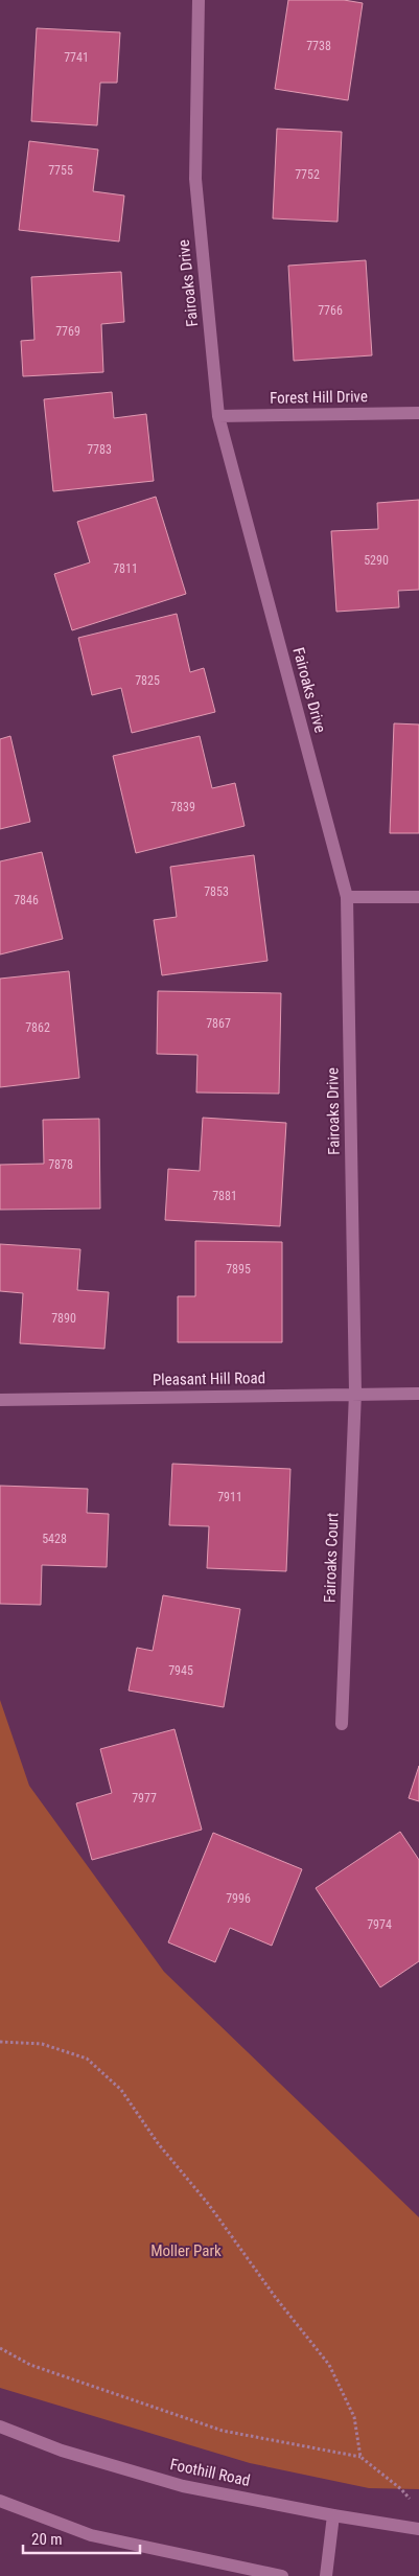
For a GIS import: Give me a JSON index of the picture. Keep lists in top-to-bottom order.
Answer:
{
  "streets": {
    "street": [
      "Fairoaks Drive",
      "Forest Hill Drive",
      "Pleasant Hill Road",
      "Fairoaks Court",
      "Foothill Road"
    ]
  },
  "crossings": [
    ["Fairoaks Drive", "Forest Hill Drive"],
    ["Fairoaks Drive", "Pleasant Hill Road"],
    ["Fairoaks Drive", "Fairoaks Court"],
    ["Pleasant Hill Road", "Fairoaks Court"]
  ],
  "parks": ["Moller Park"],
  "house_numbers": [
    "7738",
    "7741",
    "7755",
    "7752",
    "7766",
    "7769",
    "7783",
    "5290",
    "7811",
    "7825",
    "7839",
    "7853",
    "7846",
    "7867",
    "7862",
    "7878",
    "7881",
    "7895",
    "7890",
    "7911",
    "5428",
    "7945",
    "7977",
    "7996",
    "7974"
  ],
  "scale_bar": "20 m"
}
